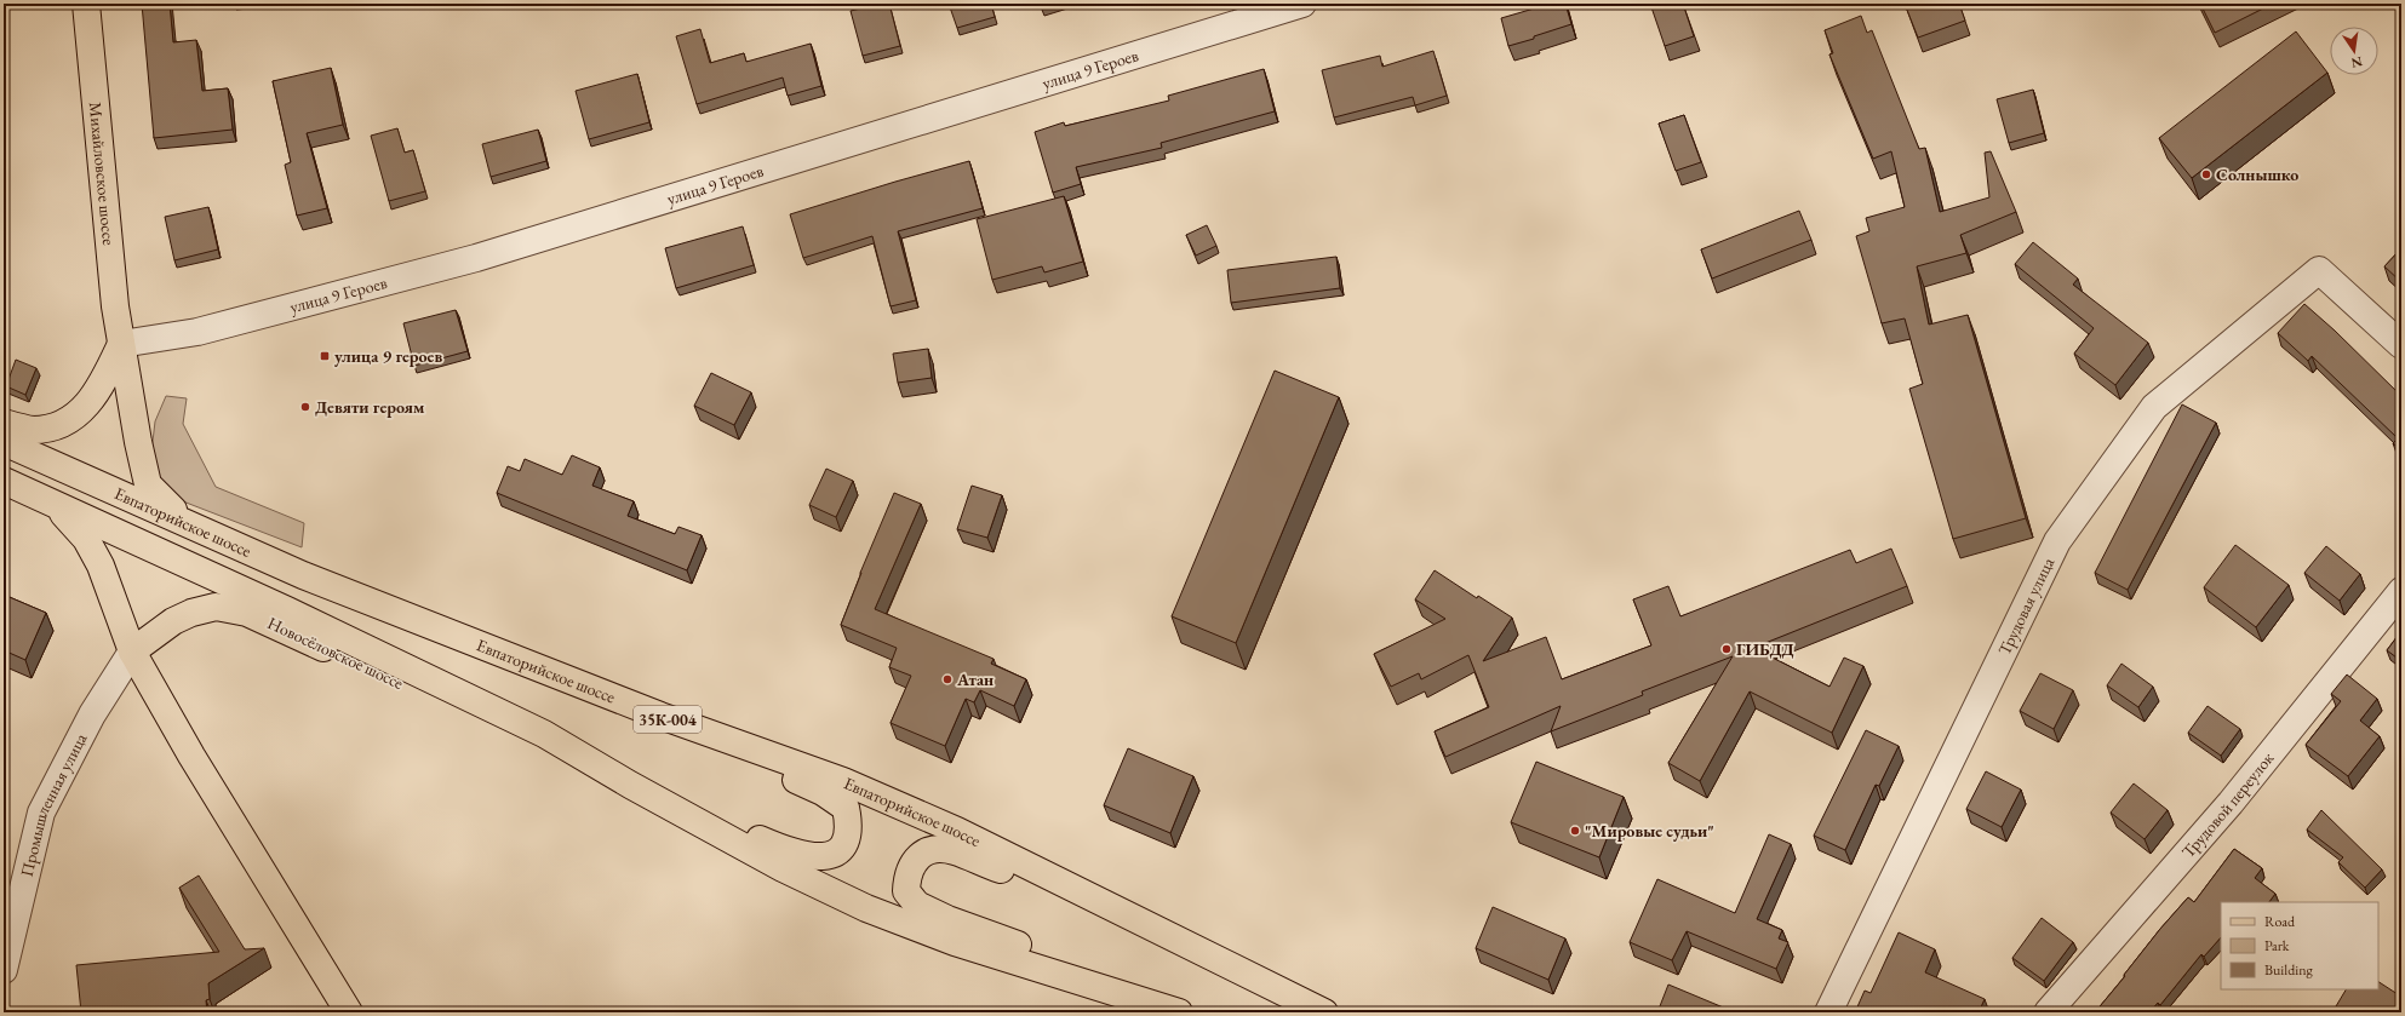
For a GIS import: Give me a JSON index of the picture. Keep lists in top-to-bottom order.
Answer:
{
  "streets": {
    "main road": [
      "Михайловское шоссе",
      "Евпаторийское шоссе",
      "Новосёловское шоссе",
      "35К-004"
    ],
    "street": [
      "улица 9 Героев",
      "Трудовая улица",
      "Трудовой переулок",
      "Промышленная улица"
    ]
  },
  "crossings": [
    ["улица 9 Героев", "Михайловское шоссе"],
    ["Михайловское шоссе", "Евпаторийское шоссе"],
    ["Новосёловское шоссе", "Промышленная улица"]
  ],
  "places": {
    "other": [
      "Солнышко",
      "Девяти героям",
      "ГИБДД",
      "Атан",
      "\"Мировые судьи\""
    ],
    "transit": ["улица 9 героев"]
  },
  "legend": ["Road", "Park", "Building"],
  "north": "bottom"
}
